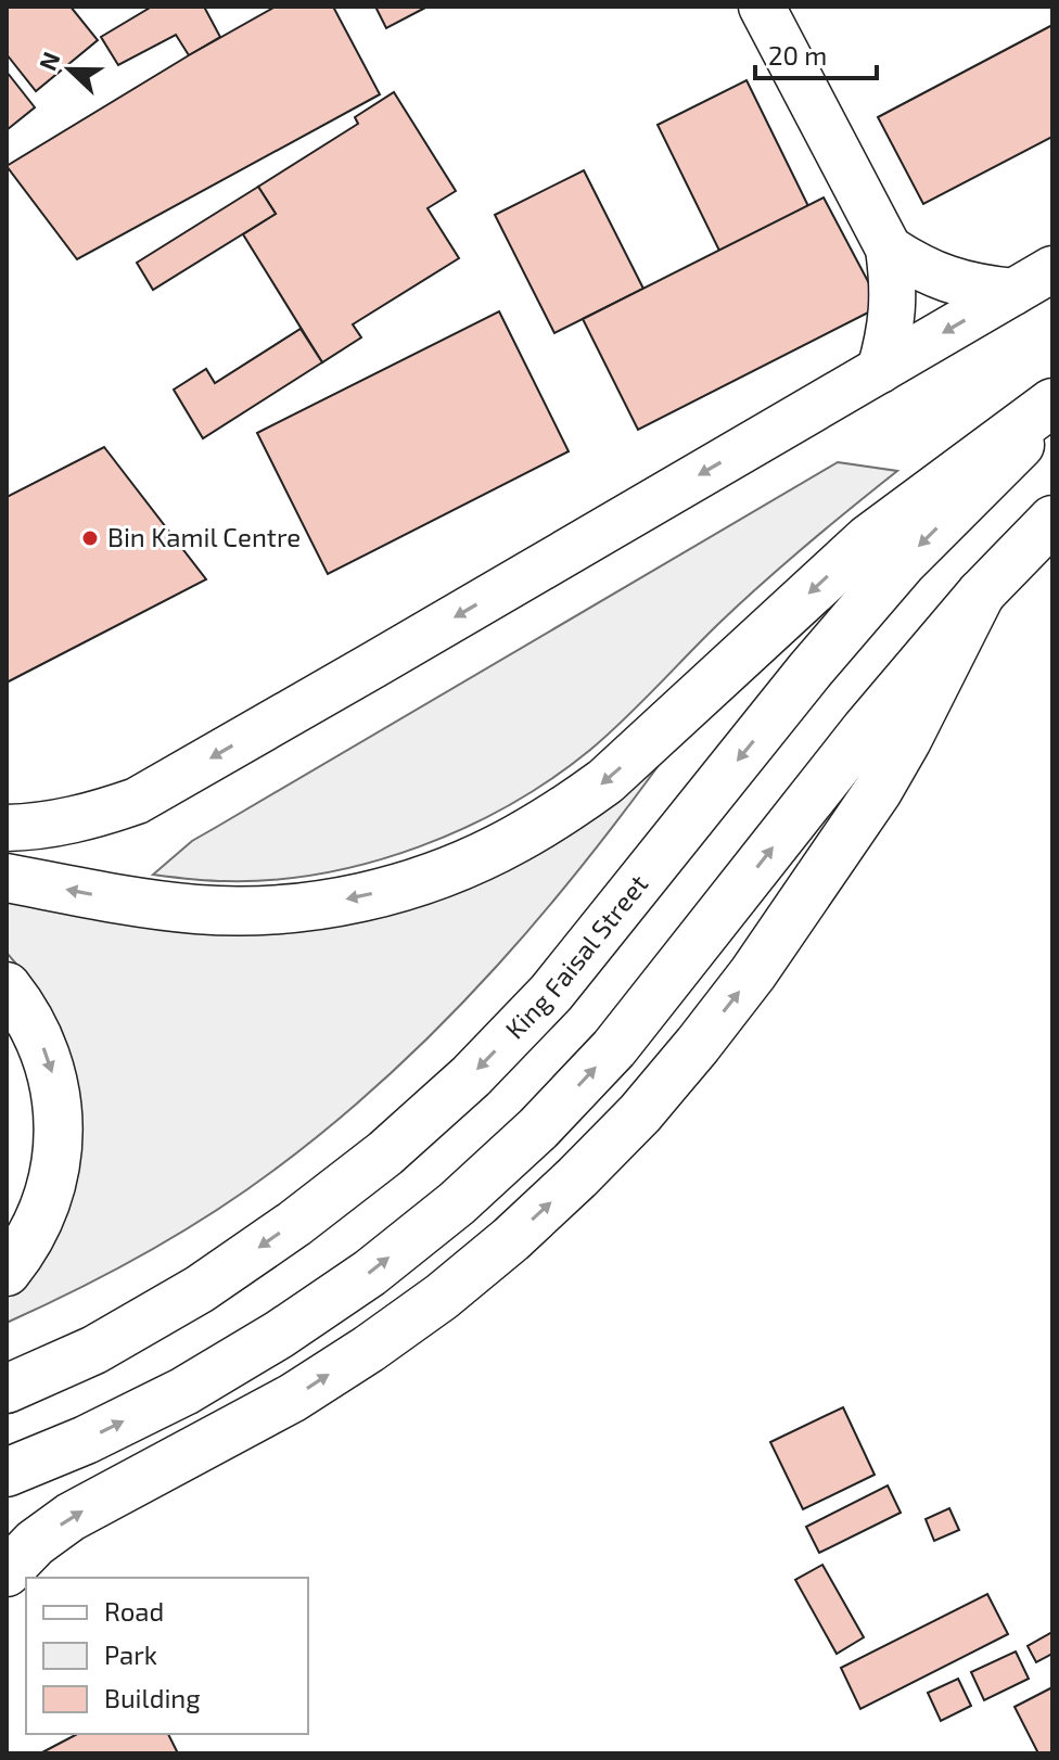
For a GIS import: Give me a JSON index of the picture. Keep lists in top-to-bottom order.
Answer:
{
  "streets": {
    "main road": ["King Faisal Street"]
  },
  "places": ["Bin Kamil Centre"],
  "legend": ["Road", "Park", "Building"],
  "scale_bar": "20 m",
  "north": "left"
}
